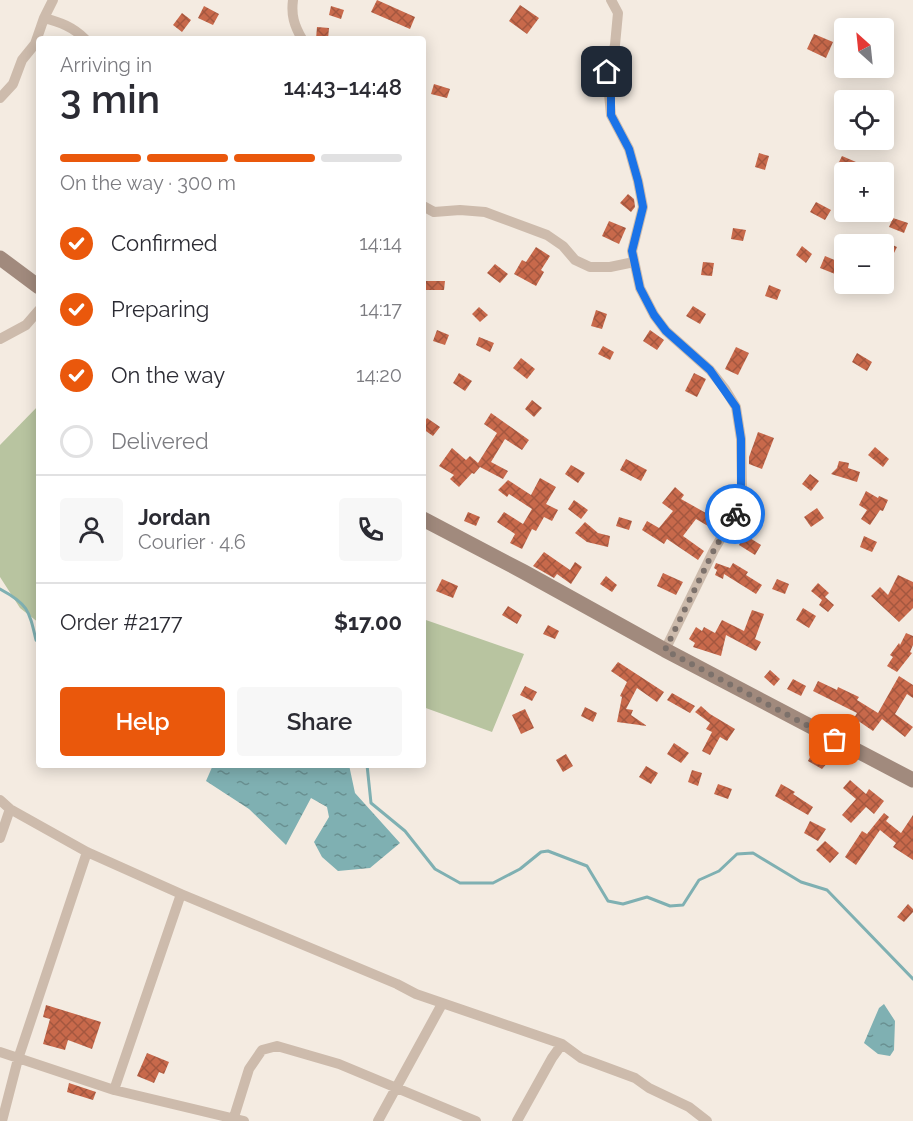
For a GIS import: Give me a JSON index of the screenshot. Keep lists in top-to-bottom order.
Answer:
{
  "north": "top left",
  "page": {
    "map_buttons": ["+", "−"],
    "heading": ["3 min", "Arriving in", "14:43–14:48"],
    "panel": [
      "Jordan",
      "Courier · 4.6",
      "Order #2177",
      "$17.00"
    ],
    "bar": "On the way · 300 m",
    "list": [
      ["Confirmed", "14:14"],
      ["Preparing", "14:17"],
      ["On the way", "14:20"],
      "Delivered"
    ],
    "buttons": ["Help", "Share"]
  }
}
